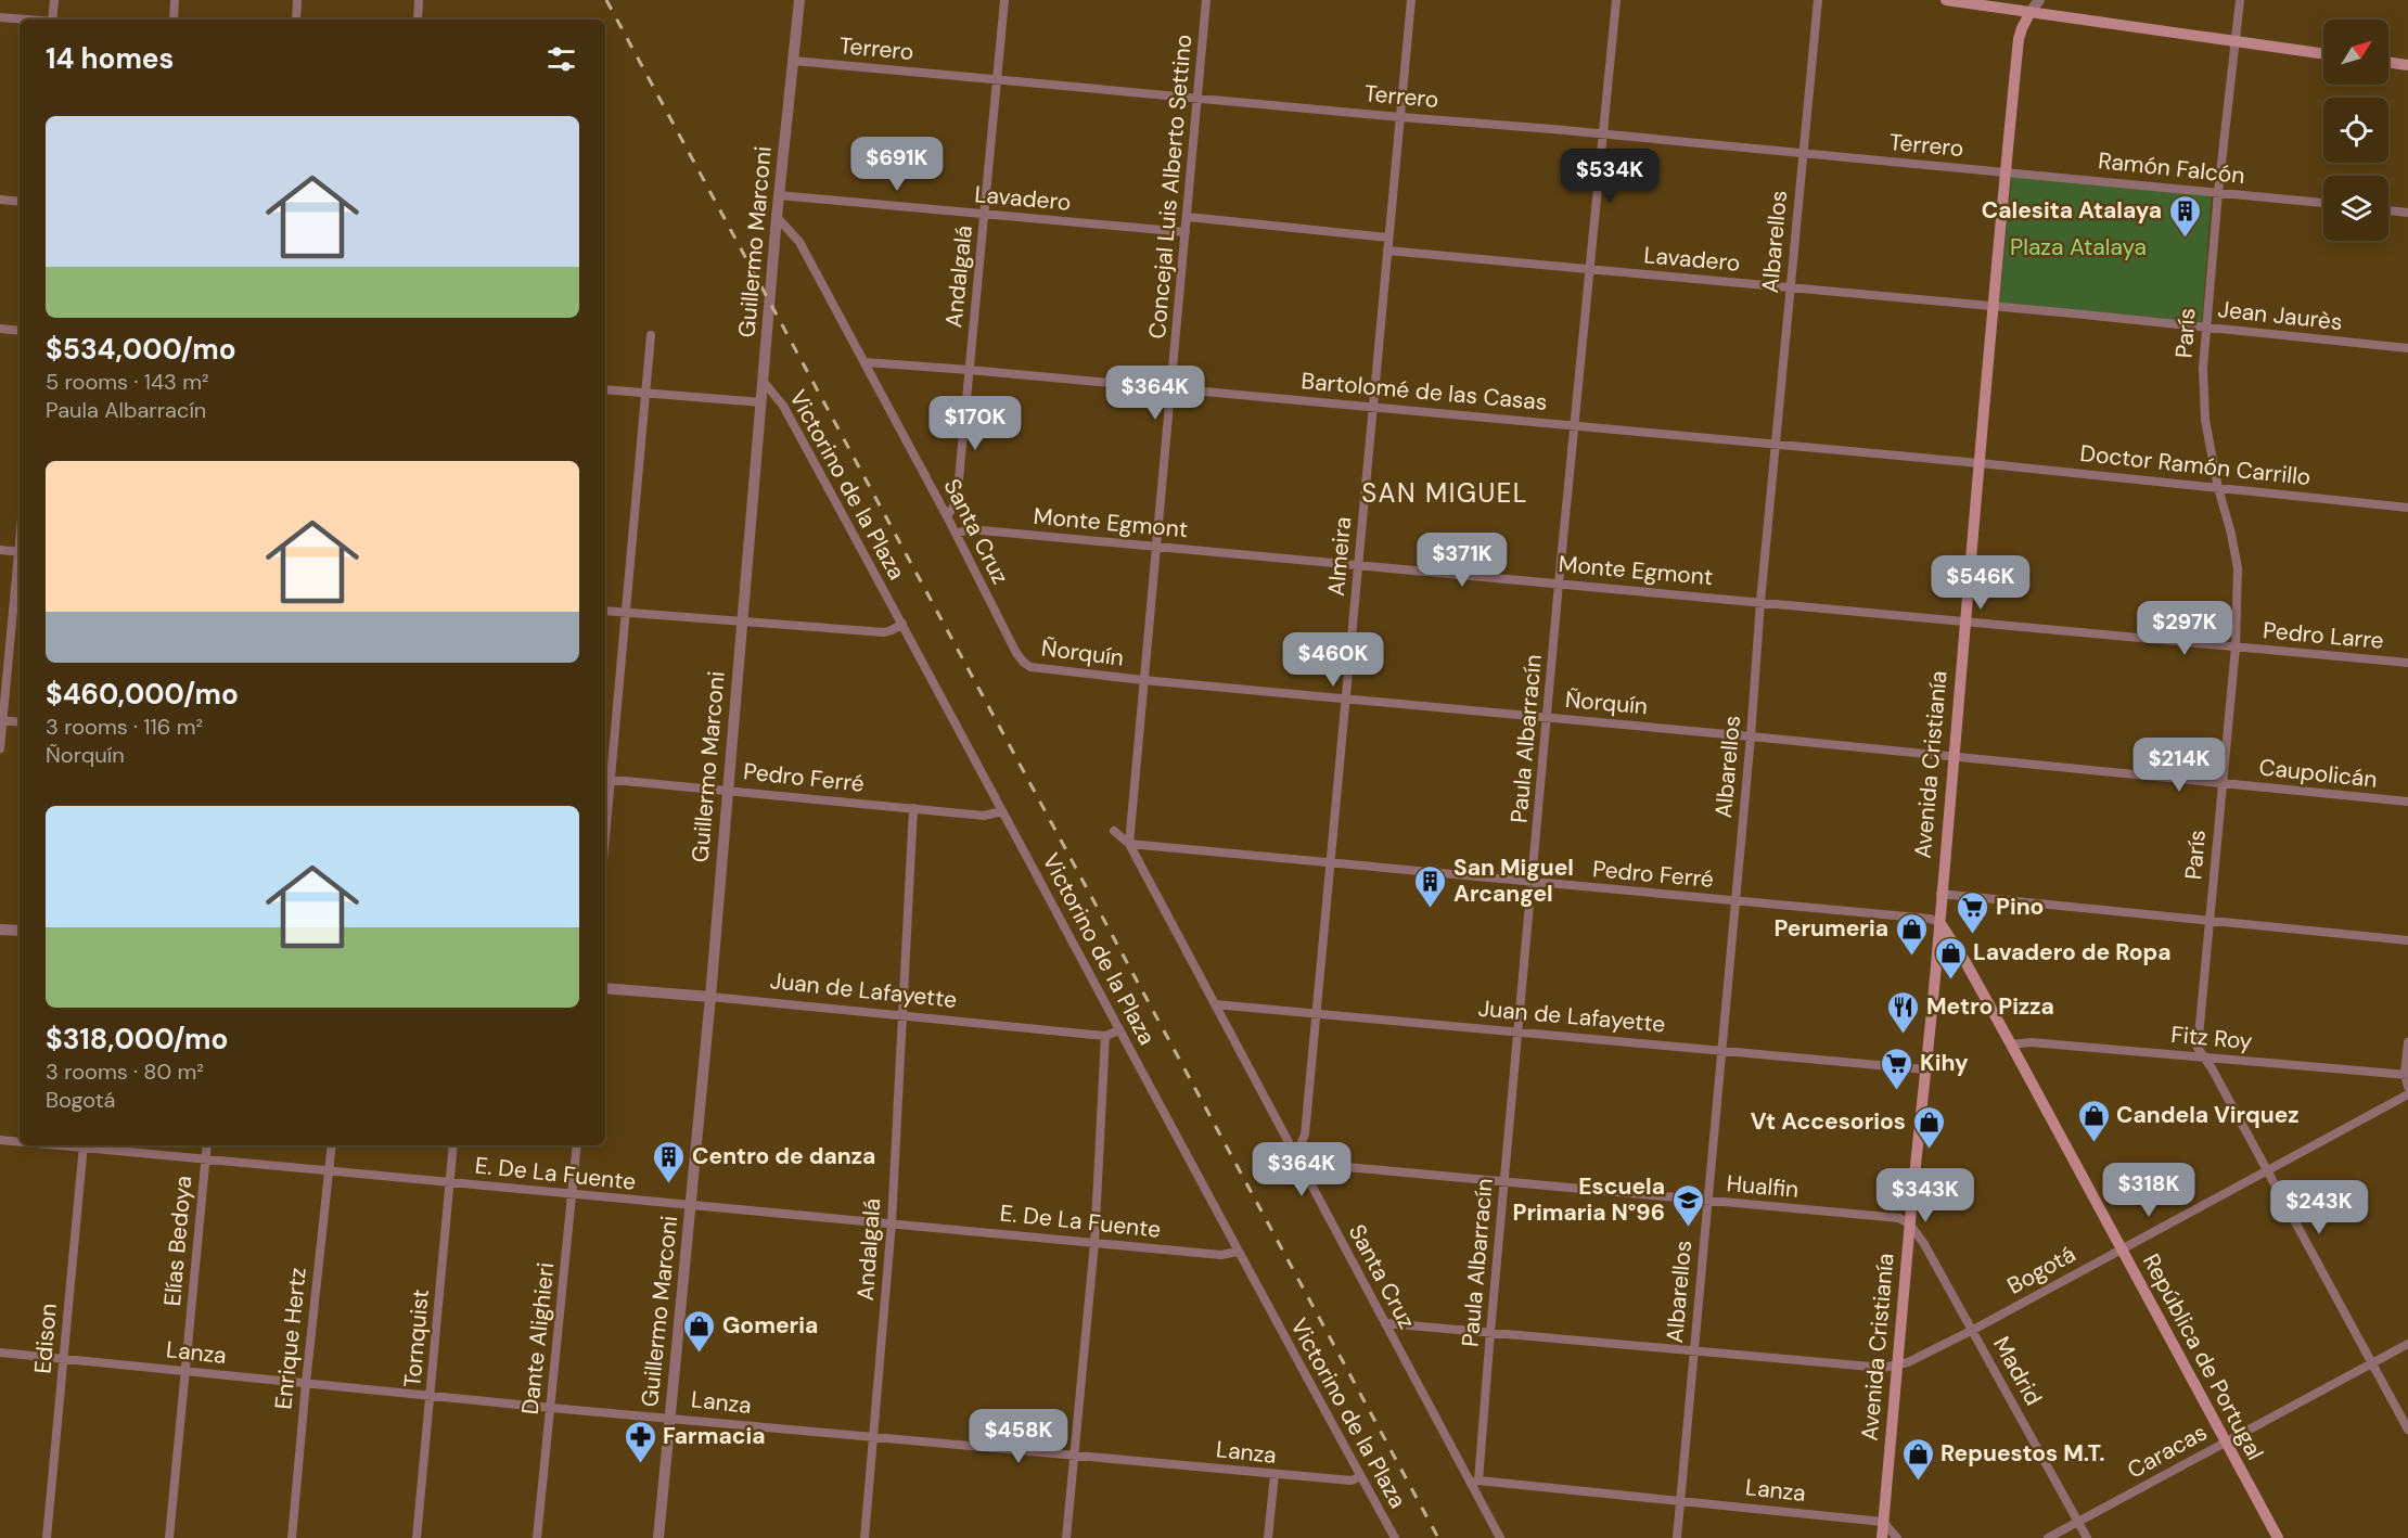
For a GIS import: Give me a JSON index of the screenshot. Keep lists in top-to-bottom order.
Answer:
{
  "streets": {
    "main road": ["Avenida Cristianía", "República de Portugal"],
    "street": [
      "Terrero",
      "Ramón Falcón",
      "Concejal Luis Alberto Settino",
      "Lavadero",
      "Guillermo Marconi",
      "Albarellos",
      "Andalgalá",
      "Jean Jaurès",
      "París",
      "Bartolomé de las Casas",
      "Doctor Ramón Carrillo",
      "Victorino de la Plaza",
      "Monte Egmont",
      "Santa Cruz",
      "Almeira",
      "Pedro Larre",
      "Ñorquín",
      "Paula Albarracín",
      "Caupolicán",
      "Pedro Ferré",
      "Juan de Lafayette",
      "Fitz Roy",
      "E. De La Fuente",
      "Hualfin",
      "Elías Bedoya",
      "Bogotá",
      "Edison",
      "Enrique Hertz",
      "Tornquist",
      "Dante Alighieri",
      "Lanza",
      "Madrid",
      "Caracas"
    ]
  },
  "crossings": [
    ["Terrero", "Ramón Falcón"],
    ["Terrero", "Concejal Luis Alberto Settino"],
    ["Terrero", "Guillermo Marconi"],
    ["Terrero", "Albarellos"],
    ["Terrero", "Andalgalá"],
    ["Terrero", "Almeira"],
    ["Terrero", "Paula Albarracín"],
    ["Terrero", "Avenida Cristianía"],
    ["Ramón Falcón", "París"],
    ["Ramón Falcón", "Avenida Cristianía"],
    ["Concejal Luis Alberto Settino", "Lavadero"],
    ["Concejal Luis Alberto Settino", "Bartolomé de las Casas"],
    ["Concejal Luis Alberto Settino", "Monte Egmont"],
    ["Concejal Luis Alberto Settino", "Santa Cruz"],
    ["Concejal Luis Alberto Settino", "Ñorquín"],
    ["Concejal Luis Alberto Settino", "Pedro Ferré"],
    ["Lavadero", "Guillermo Marconi"],
    ["Lavadero", "Albarellos"],
    ["Lavadero", "Andalgalá"],
    ["Lavadero", "Jean Jaurès"],
    ["Lavadero", "Almeira"],
    ["Lavadero", "Paula Albarracín"],
    ["Lavadero", "Avenida Cristianía"],
    ["Guillermo Marconi", "Victorino de la Plaza"],
    ["Guillermo Marconi", "Santa Cruz"],
    ["Guillermo Marconi", "Pedro Ferré"],
    ["Guillermo Marconi", "Juan de Lafayette"],
    ["Guillermo Marconi", "E. De La Fuente"],
    ["Guillermo Marconi", "Lanza"],
    ["Albarellos", "Bartolomé de las Casas"],
    ["Albarellos", "Monte Egmont"],
    ["Albarellos", "Ñorquín"],
    ["Albarellos", "Pedro Ferré"],
    ["Albarellos", "Juan de Lafayette"],
    ["Albarellos", "Hualfin"],
    ["Albarellos", "Lanza"],
    ["Andalgalá", "Bartolomé de las Casas"],
    ["Andalgalá", "Santa Cruz"],
    ["Andalgalá", "Pedro Ferré"],
    ["Andalgalá", "Juan de Lafayette"],
    ["Andalgalá", "E. De La Fuente"],
    ["Andalgalá", "Lanza"],
    ["Jean Jaurès", "París"],
    ["Jean Jaurès", "Avenida Cristianía"],
    ["París", "Doctor Ramón Carrillo"],
    ["París", "Pedro Larre"],
    ["París", "Caupolicán"],
    ["París", "Fitz Roy"],
    ["París", "Bogotá"],
    ["París", "Caracas"],
    ["Bartolomé de las Casas", "Doctor Ramón Carrillo"],
    ["Bartolomé de las Casas", "Santa Cruz"],
    ["Bartolomé de las Casas", "Almeira"],
    ["Bartolomé de las Casas", "Paula Albarracín"],
    ["Bartolomé de las Casas", "Avenida Cristianía"],
    ["Doctor Ramón Carrillo", "Avenida Cristianía"],
    ["Victorino de la Plaza", "Pedro Ferré"],
    ["Victorino de la Plaza", "Juan de Lafayette"],
    ["Victorino de la Plaza", "E. De La Fuente"],
    ["Victorino de la Plaza", "Lanza"],
    ["Monte Egmont", "Santa Cruz"],
    ["Monte Egmont", "Almeira"],
    ["Monte Egmont", "Pedro Larre"],
    ["Monte Egmont", "Paula Albarracín"],
    ["Monte Egmont", "Avenida Cristianía"],
    ["Santa Cruz", "Almeira"],
    ["Santa Cruz", "Ñorquín"],
    ["Santa Cruz", "Paula Albarracín"],
    ["Santa Cruz", "Pedro Ferré"],
    ["Santa Cruz", "Juan de Lafayette"],
    ["Santa Cruz", "Hualfin"],
    ["Santa Cruz", "Lanza"],
    ["Almeira", "Ñorquín"],
    ["Almeira", "Pedro Ferré"],
    ["Almeira", "Juan de Lafayette"],
    ["Pedro Larre", "Avenida Cristianía"],
    ["Ñorquín", "Paula Albarracín"],
    ["Ñorquín", "Avenida Cristianía"],
    ["Ñorquín", "Caupolicán"],
    ["Paula Albarracín", "Pedro Ferré"],
    ["Paula Albarracín", "Juan de Lafayette"],
    ["Paula Albarracín", "Hualfin"],
    ["Paula Albarracín", "Lanza"],
    ["Avenida Cristianía", "Caupolicán"],
    ["Avenida Cristianía", "Pedro Ferré"],
    ["Avenida Cristianía", "Juan de Lafayette"],
    ["Avenida Cristianía", "Hualfin"],
    ["Avenida Cristianía", "Bogotá"],
    ["Avenida Cristianía", "Lanza"],
    ["Avenida Cristianía", "República de Portugal"],
    ["Avenida Cristianía", "Madrid"],
    ["Pedro Ferré", "República de Portugal"],
    ["Fitz Roy", "República de Portugal"],
    ["E. De La Fuente", "Elías Bedoya"],
    ["E. De La Fuente", "Enrique Hertz"],
    ["E. De La Fuente", "Tornquist"],
    ["E. De La Fuente", "Dante Alighieri"],
    ["Hualfin", "Madrid"],
    ["Elías Bedoya", "Lanza"],
    ["Bogotá", "República de Portugal"],
    ["Bogotá", "Madrid"],
    ["Edison", "Lanza"],
    ["Enrique Hertz", "Lanza"],
    ["Tornquist", "Lanza"],
    ["Dante Alighieri", "Lanza"],
    ["República de Portugal", "Caracas"],
    ["Madrid", "Caracas"]
  ],
  "districts": ["SAN MIGUEL"],
  "parks": ["Plaza Atalaya"],
  "places": {
    "building": ["Calesita Atalaya", "San Miguel Arcangel", "Centro de danza"],
    "supermarket": ["Pino", "Kihy"],
    "shop": [
      "Perumeria",
      "Lavadero de Ropa",
      "Candela Virquez",
      "Vt Accesorios",
      "Gomeria",
      "Repuestos M.T."
    ],
    "restaurant": ["Metro Pizza"],
    "school or university": ["Escuela Primaria N°96"],
    "pharmacy": ["Farmacia"]
  },
  "north": "top right",
  "page": {
    "heading": "14 homes",
    "list": [
      {
        "name": "$534,000/mo",
        "note": "5 rooms · 143 m² · Paula Albarracín"
      },
      {
        "name": "$460,000/mo",
        "note": "3 rooms · 116 m² · Ñorquín"
      },
      {
        "name": "$318,000/mo",
        "note": "3 rooms · 80 m² · Bogotá"
      }
    ],
    "price": [
      "$691K",
      "$534K",
      "$364K",
      "$170K",
      "$371K",
      "$546K",
      "$297K",
      "$460K",
      "$214K",
      "$364K",
      "$318K",
      "$343K",
      "$243K",
      "$458K"
    ]
  }
}
